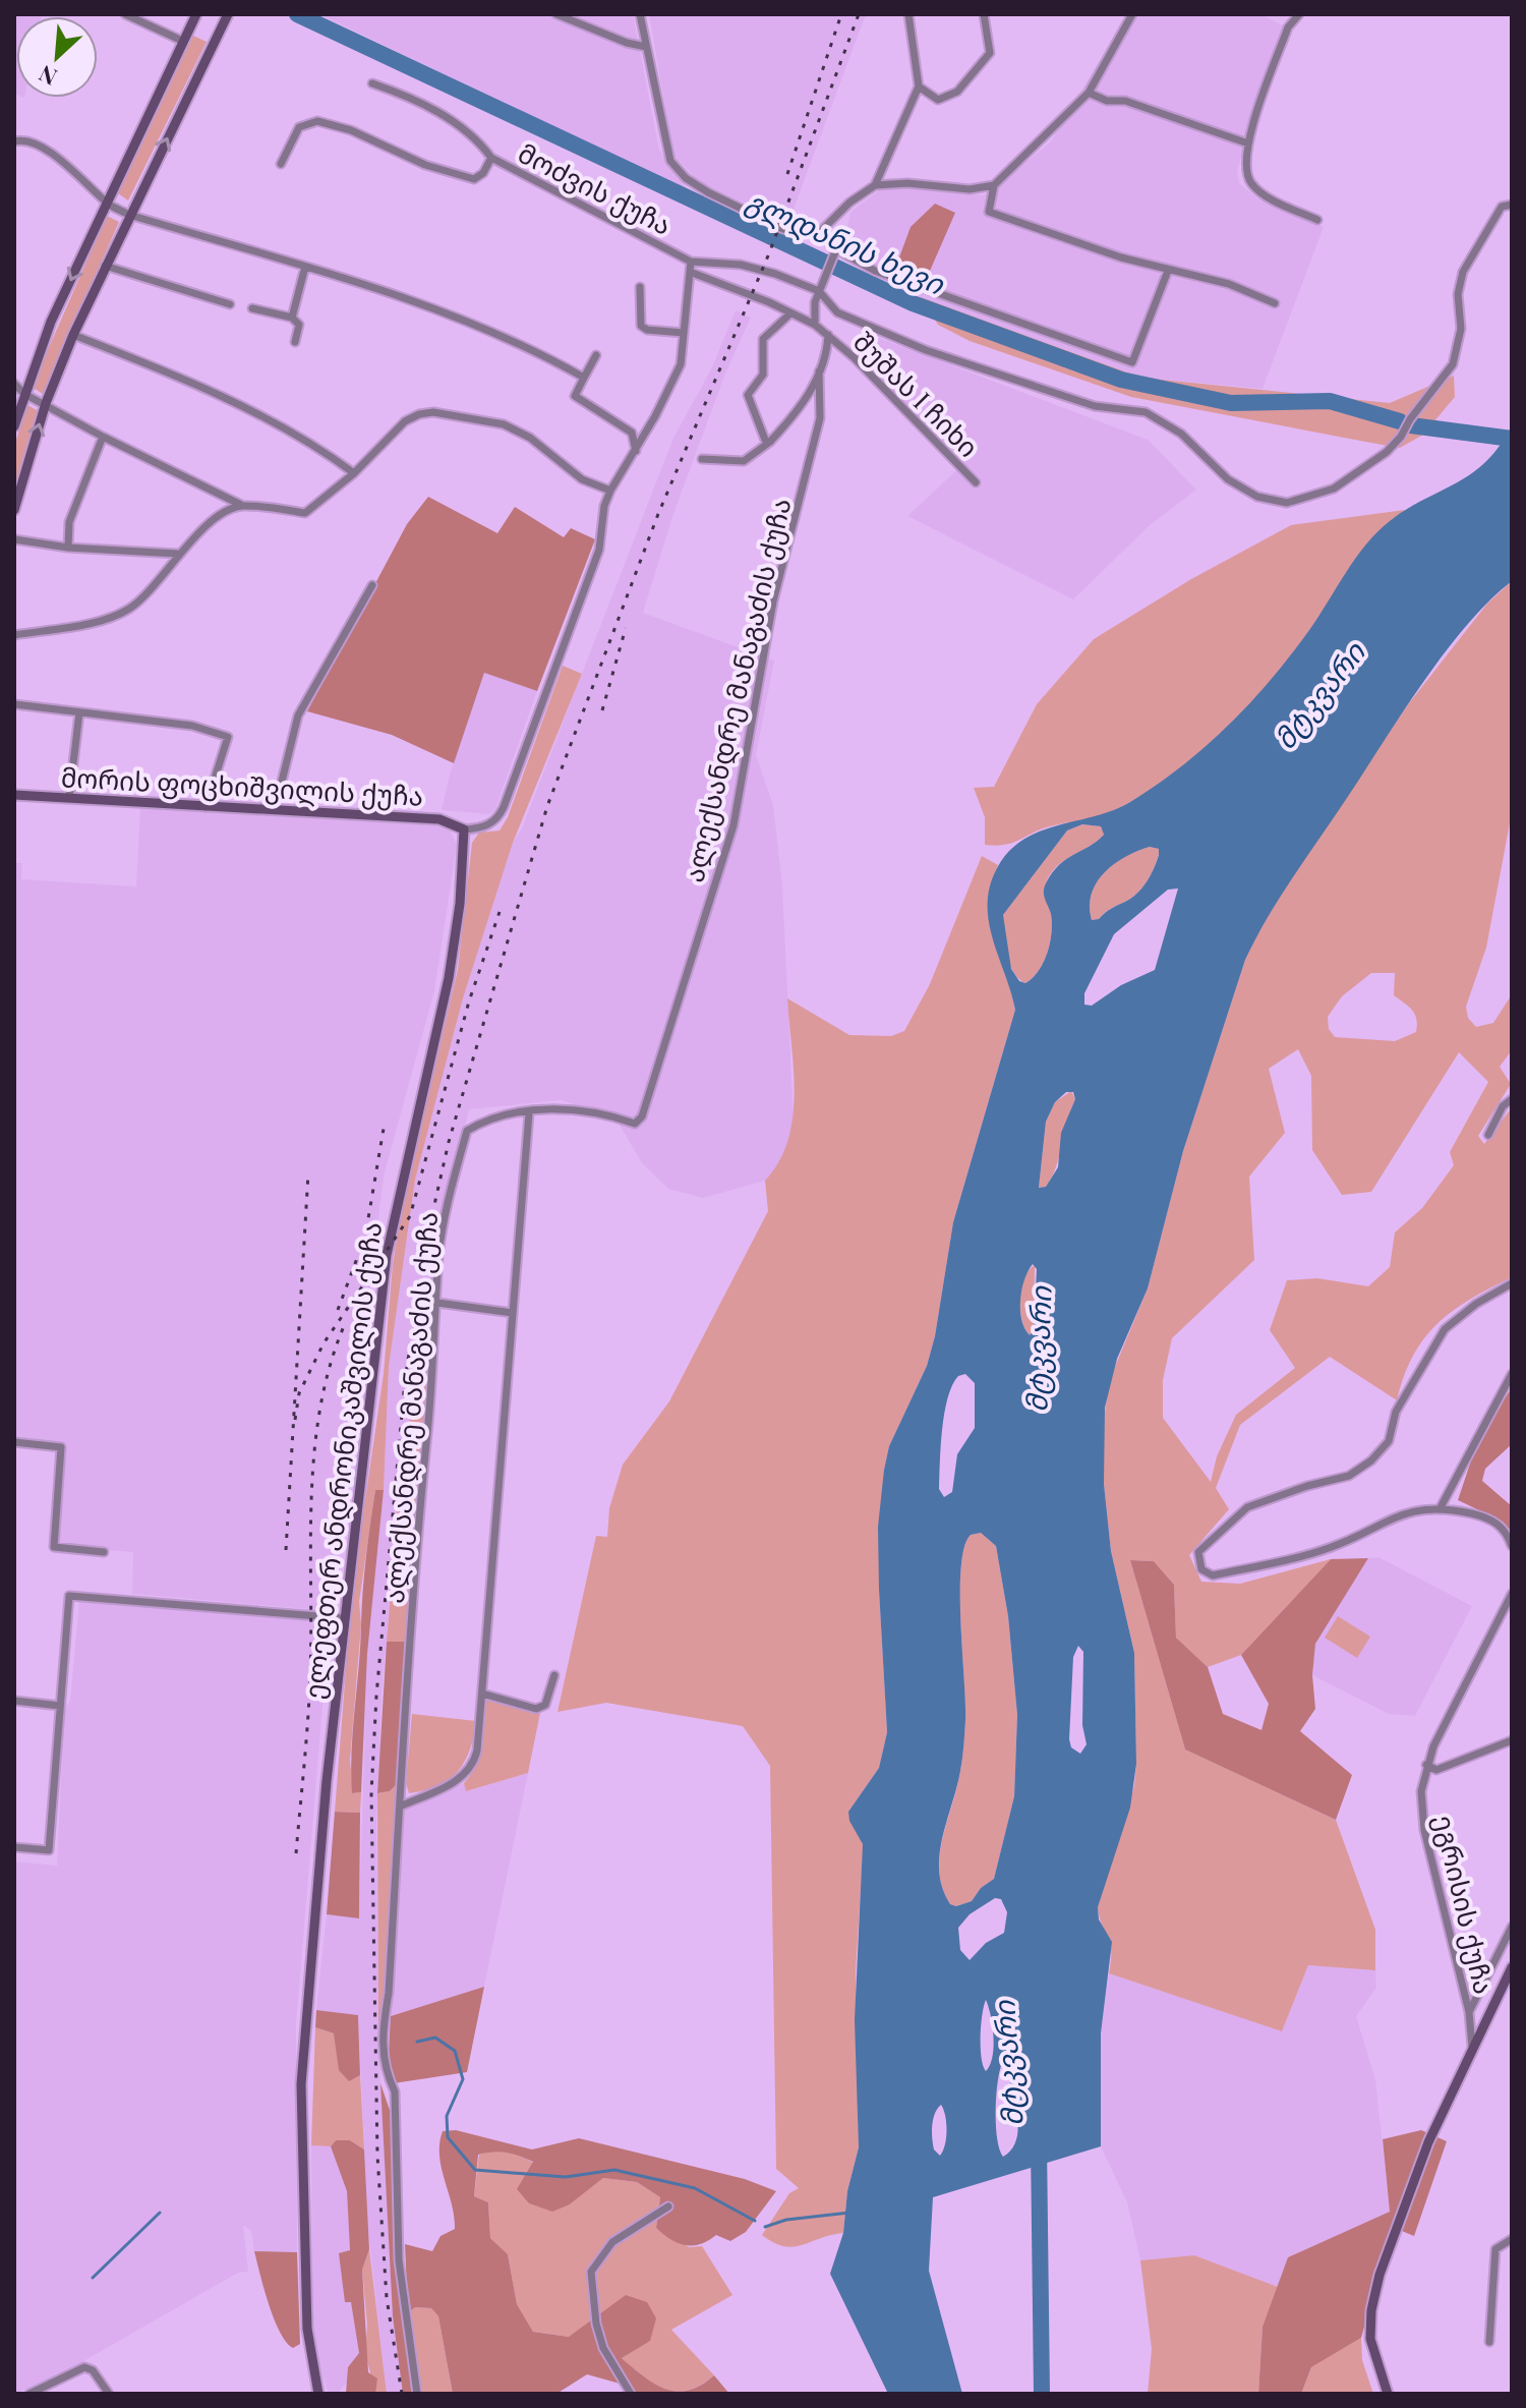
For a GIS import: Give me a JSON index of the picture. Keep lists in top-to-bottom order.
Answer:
{
  "streets": {
    "main road": ["მორის ფოცხიშვილის ქუჩა", "ელეფთერ ანდრონიკაშვილის ქუჩა"],
    "street": [
      "მოძვის ქუჩა",
      "შუშას I ჩიხი",
      "ალექსანდრე მანაგაძის ქუჩა",
      "ეგრისის ქუჩა"
    ]
  },
  "crossings": [
    ["მორის ფოცხიშვილის ქუჩა", "ელეფთერ ანდრონიკაშვილის ქუჩა"]
  ],
  "water": ["გლდანის ხევი", "მტკვარი"],
  "north": "bottom left"
}
